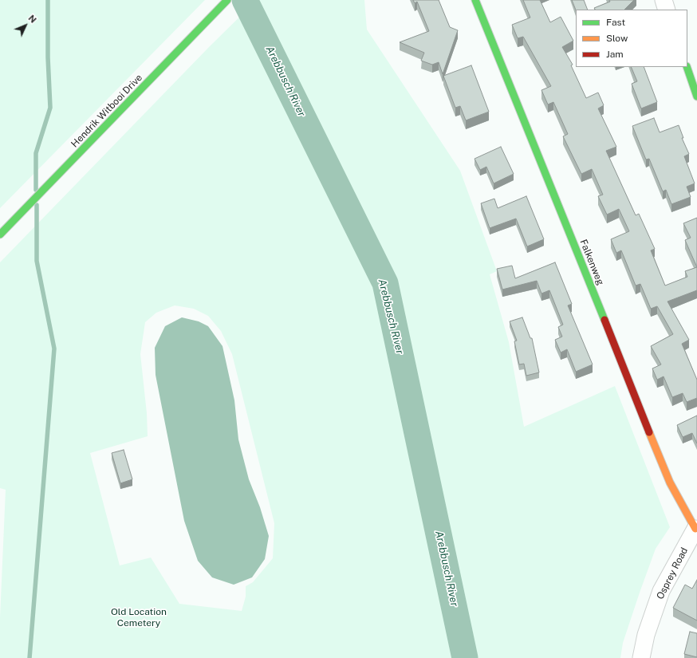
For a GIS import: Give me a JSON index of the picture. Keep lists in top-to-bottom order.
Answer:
{
  "streets": {
    "street": ["Hendrik Witbooi Drive", "Falkenweg", "Osprey Road"]
  },
  "crossings": [
    ["Falkenweg", "Osprey Road"]
  ],
  "water": ["Arebbusch River"],
  "parks": ["Old Location Cemetery"],
  "legend": ["Fast", "Slow", "Jam"],
  "north": "top right"
}
